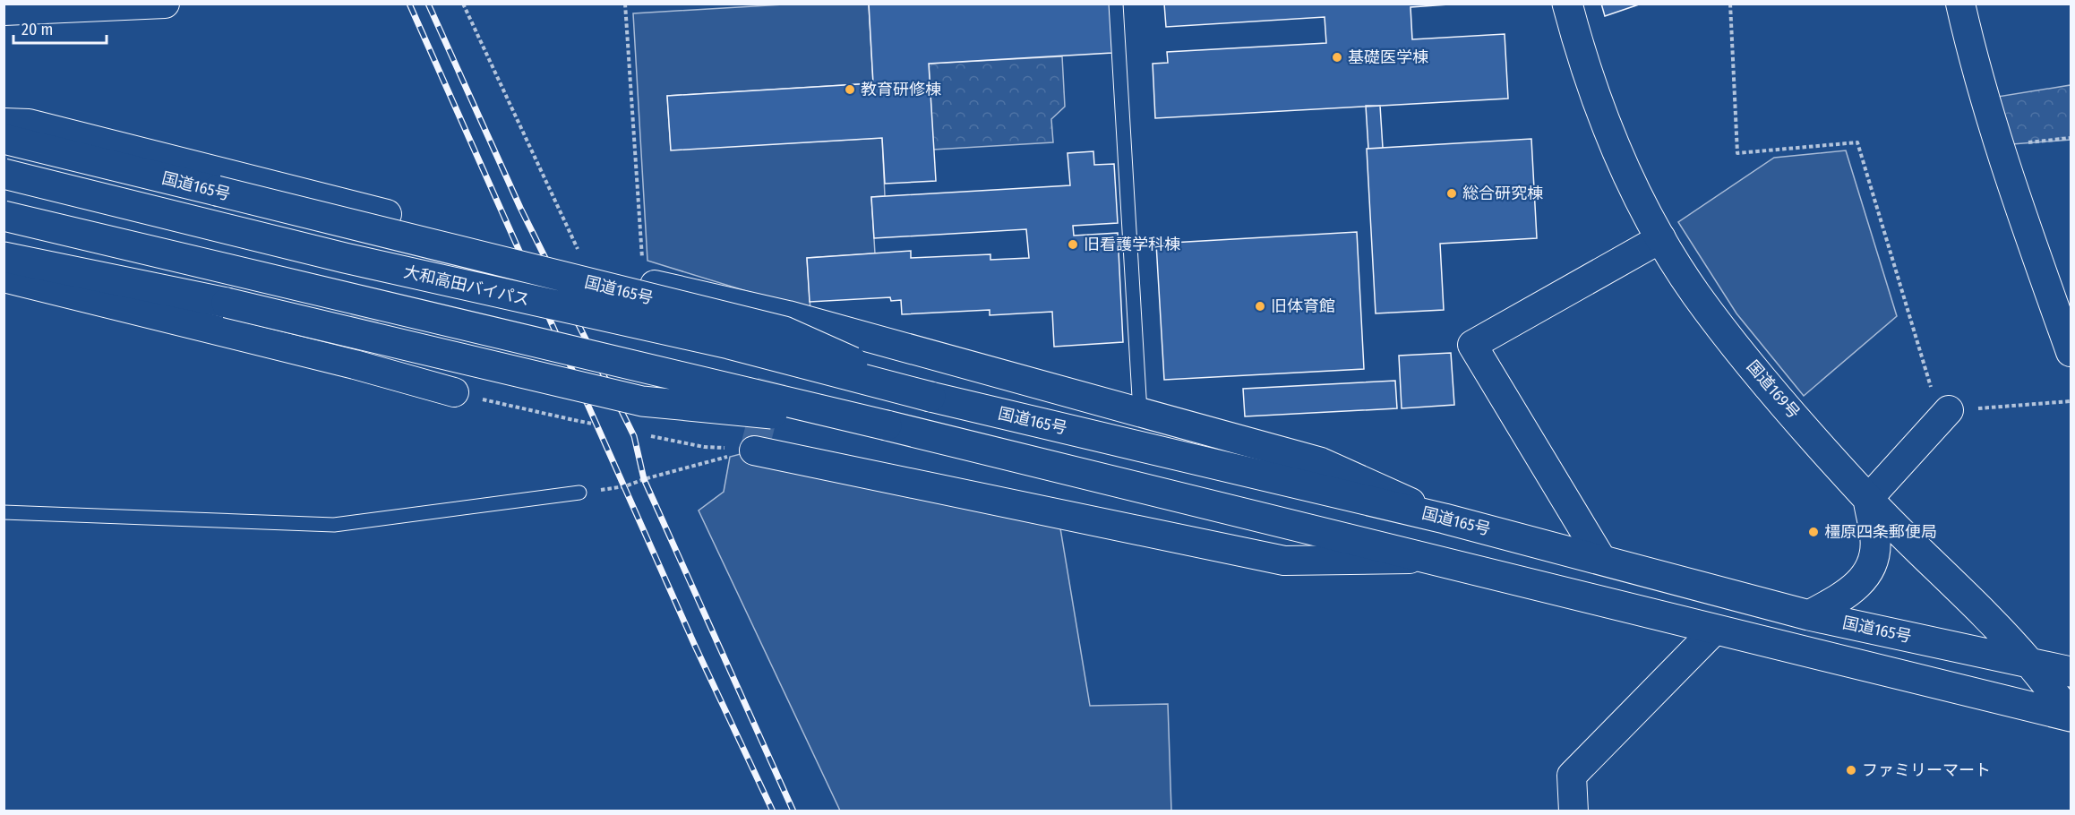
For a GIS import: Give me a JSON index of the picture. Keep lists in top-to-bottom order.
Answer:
{
  "streets": {
    "highway": ["国道165号", "大和高田バイパス", "国道169号"]
  },
  "crossings": [
    ["国道165号", "大和高田バイパス"],
    ["国道165号", "国道169号"]
  ],
  "places": [
    "基礎医学棟",
    "教育研修棟",
    "総合研究棟",
    "旧看護学科棟",
    "旧体育館",
    "橿原四条郵便局",
    "ファミリーマート"
  ],
  "scale_bar": "20 m"
}
